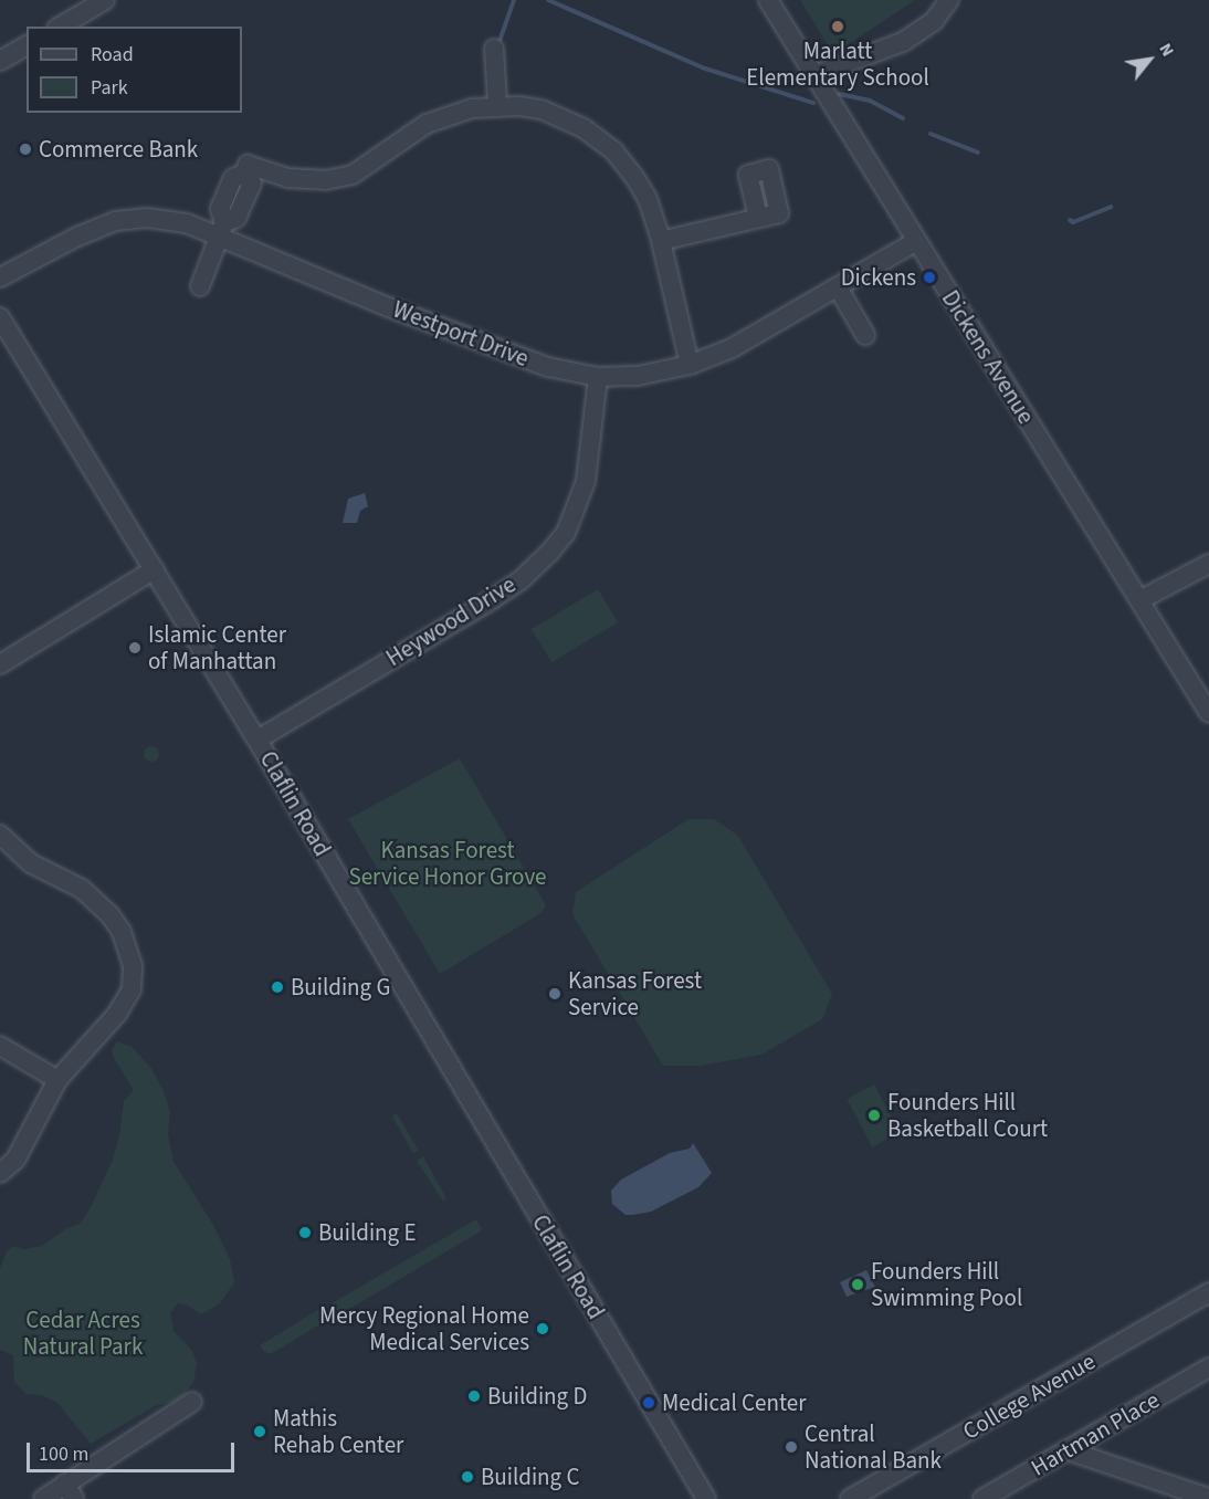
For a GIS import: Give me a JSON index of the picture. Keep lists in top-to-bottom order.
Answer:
{
  "streets": {
    "street": [
      "Westport Drive",
      "Dickens Avenue",
      "Heywood Drive",
      "Claflin Road",
      "College Avenue",
      "Hartman Place"
    ]
  },
  "crossings": [
    ["Westport Drive", "Dickens Avenue"],
    ["Westport Drive", "Heywood Drive"],
    ["Heywood Drive", "Claflin Road"]
  ],
  "parks": ["Kansas Forest Service Honor Grove", "Cedar Acres Natural Park"],
  "places": [
    "Marlatt Elementary School",
    "Commerce Bank",
    "Dickens",
    "Islamic Center of Manhattan",
    "Building G",
    "Kansas Forest Service",
    "Founders Hill Basketball Court",
    "Building E",
    "Founders Hill Swimming Pool",
    "Mercy Regional Home Medical Services",
    "Building D",
    "Medical Center",
    "Mathis Rehab Center",
    "Central National Bank",
    "Building C"
  ],
  "legend": ["Road", "Park"],
  "scale_bar": "100 m",
  "north": "top right"
}
